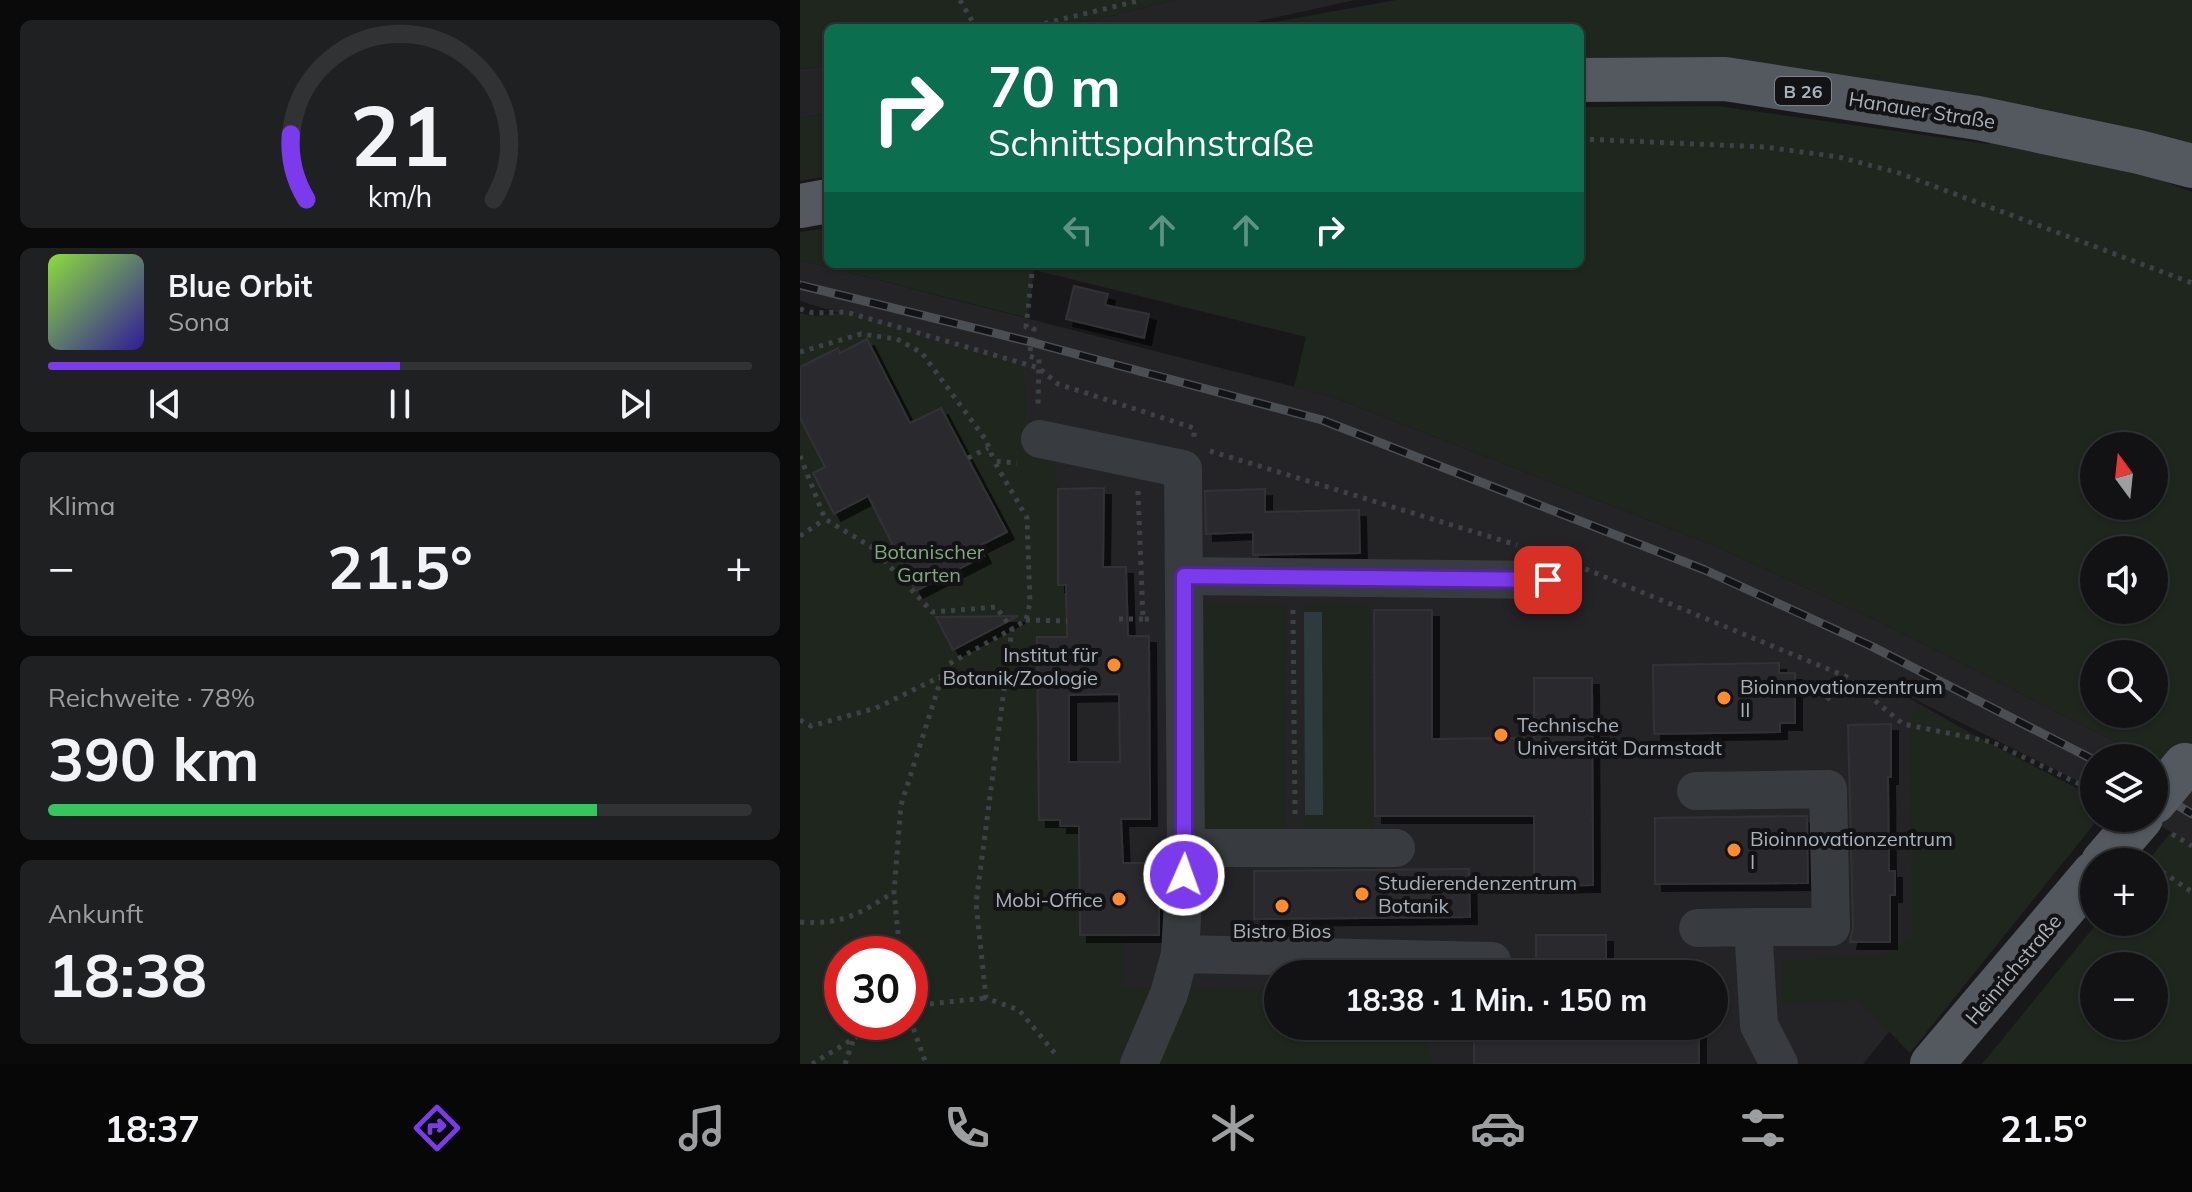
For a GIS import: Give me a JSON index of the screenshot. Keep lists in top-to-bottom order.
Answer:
{
  "streets": {
    "main road": ["B 26", "Hanauer Straße", "Heinrichstraße"]
  },
  "crossings": [
    ["B 26", "Hanauer Straße"]
  ],
  "parks": ["Botanischer Garten"],
  "places": [
    "Institut für Botanik/Zoologie",
    "Bioinnovationzentrum II",
    "Technische Universität Darmstadt",
    "Bioinnovationzentrum I",
    "Studierendenzentrum Botanik",
    "Mobi-Office",
    "Bistro Bios"
  ],
  "north": "top",
  "page": {
    "turn": ["70 m", "Schnittspahnstraße"],
    "song": ["Blue Orbit", "Sona"],
    "map_buttons": ["+", "−"],
    "tile": [
      "Klima",
      ["Reichweite · 78%", "390 km"],
      ["Ankunft", "18:38"]
    ],
    "heat": ["−", "21.5°", "+"],
    "limit": "30",
    "trip": "18:38 · 1 Min. · 150 m",
    "tabs": ["18:37", "21.5°"],
    "gauge": ["21", "km/h"]
  }
}
